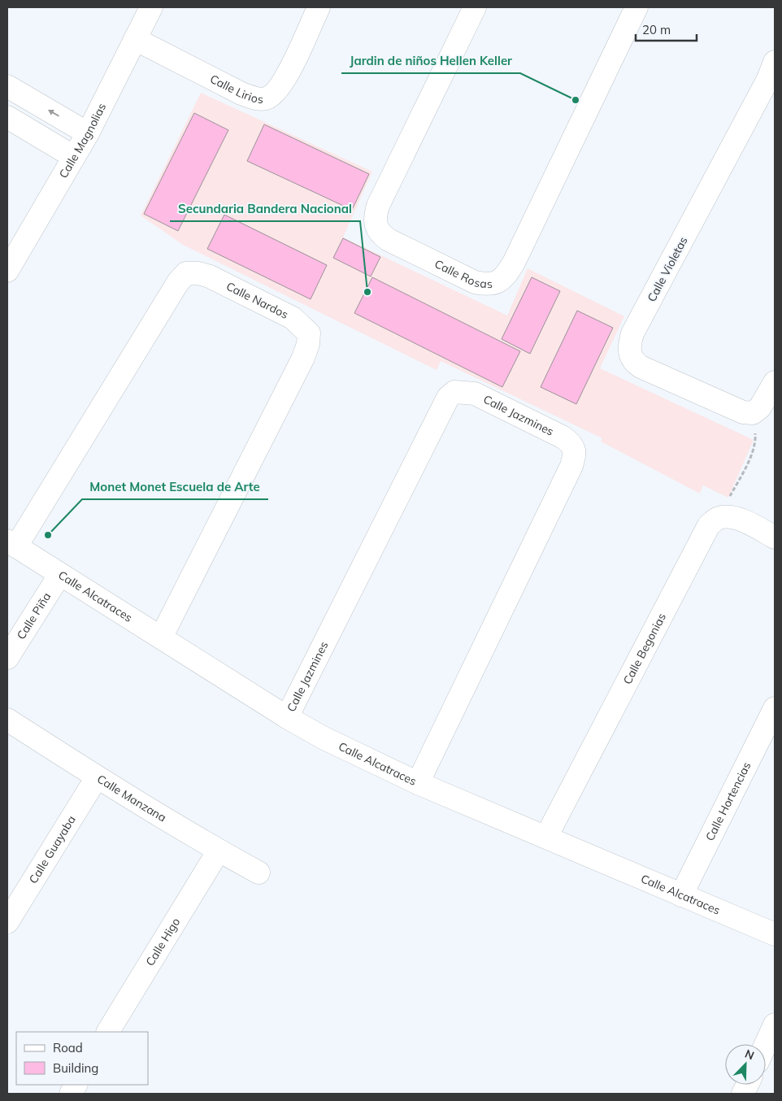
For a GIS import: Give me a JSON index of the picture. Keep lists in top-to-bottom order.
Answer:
{
  "streets": {
    "street": [
      "Calle Lirios",
      "Calle Magnolias",
      "Calle Violetas",
      "Calle Rosas",
      "Calle Nardos",
      "Calle Jazmines",
      "Calle Alcatraces",
      "Calle Piña",
      "Calle Begonias",
      "Calle Manzana",
      "Calle Hortencias",
      "Calle Guayaba",
      "Calle Higo"
    ]
  },
  "crossings": [
    ["Calle Lirios", "Calle Magnolias"],
    ["Calle Nardos", "Calle Alcatraces"],
    ["Calle Jazmines", "Calle Alcatraces"],
    ["Calle Alcatraces", "Calle Piña"],
    ["Calle Alcatraces", "Calle Begonias"],
    ["Calle Alcatraces", "Calle Hortencias"],
    ["Calle Manzana", "Calle Guayaba"],
    ["Calle Manzana", "Calle Higo"]
  ],
  "places": ["Jardin de niños Hellen Keller", "Secundaria Bandera Nacional", "Monet Monet Escuela de Arte"],
  "legend": ["Road", "Building"],
  "scale_bar": "20 m",
  "north": "top right"
}
